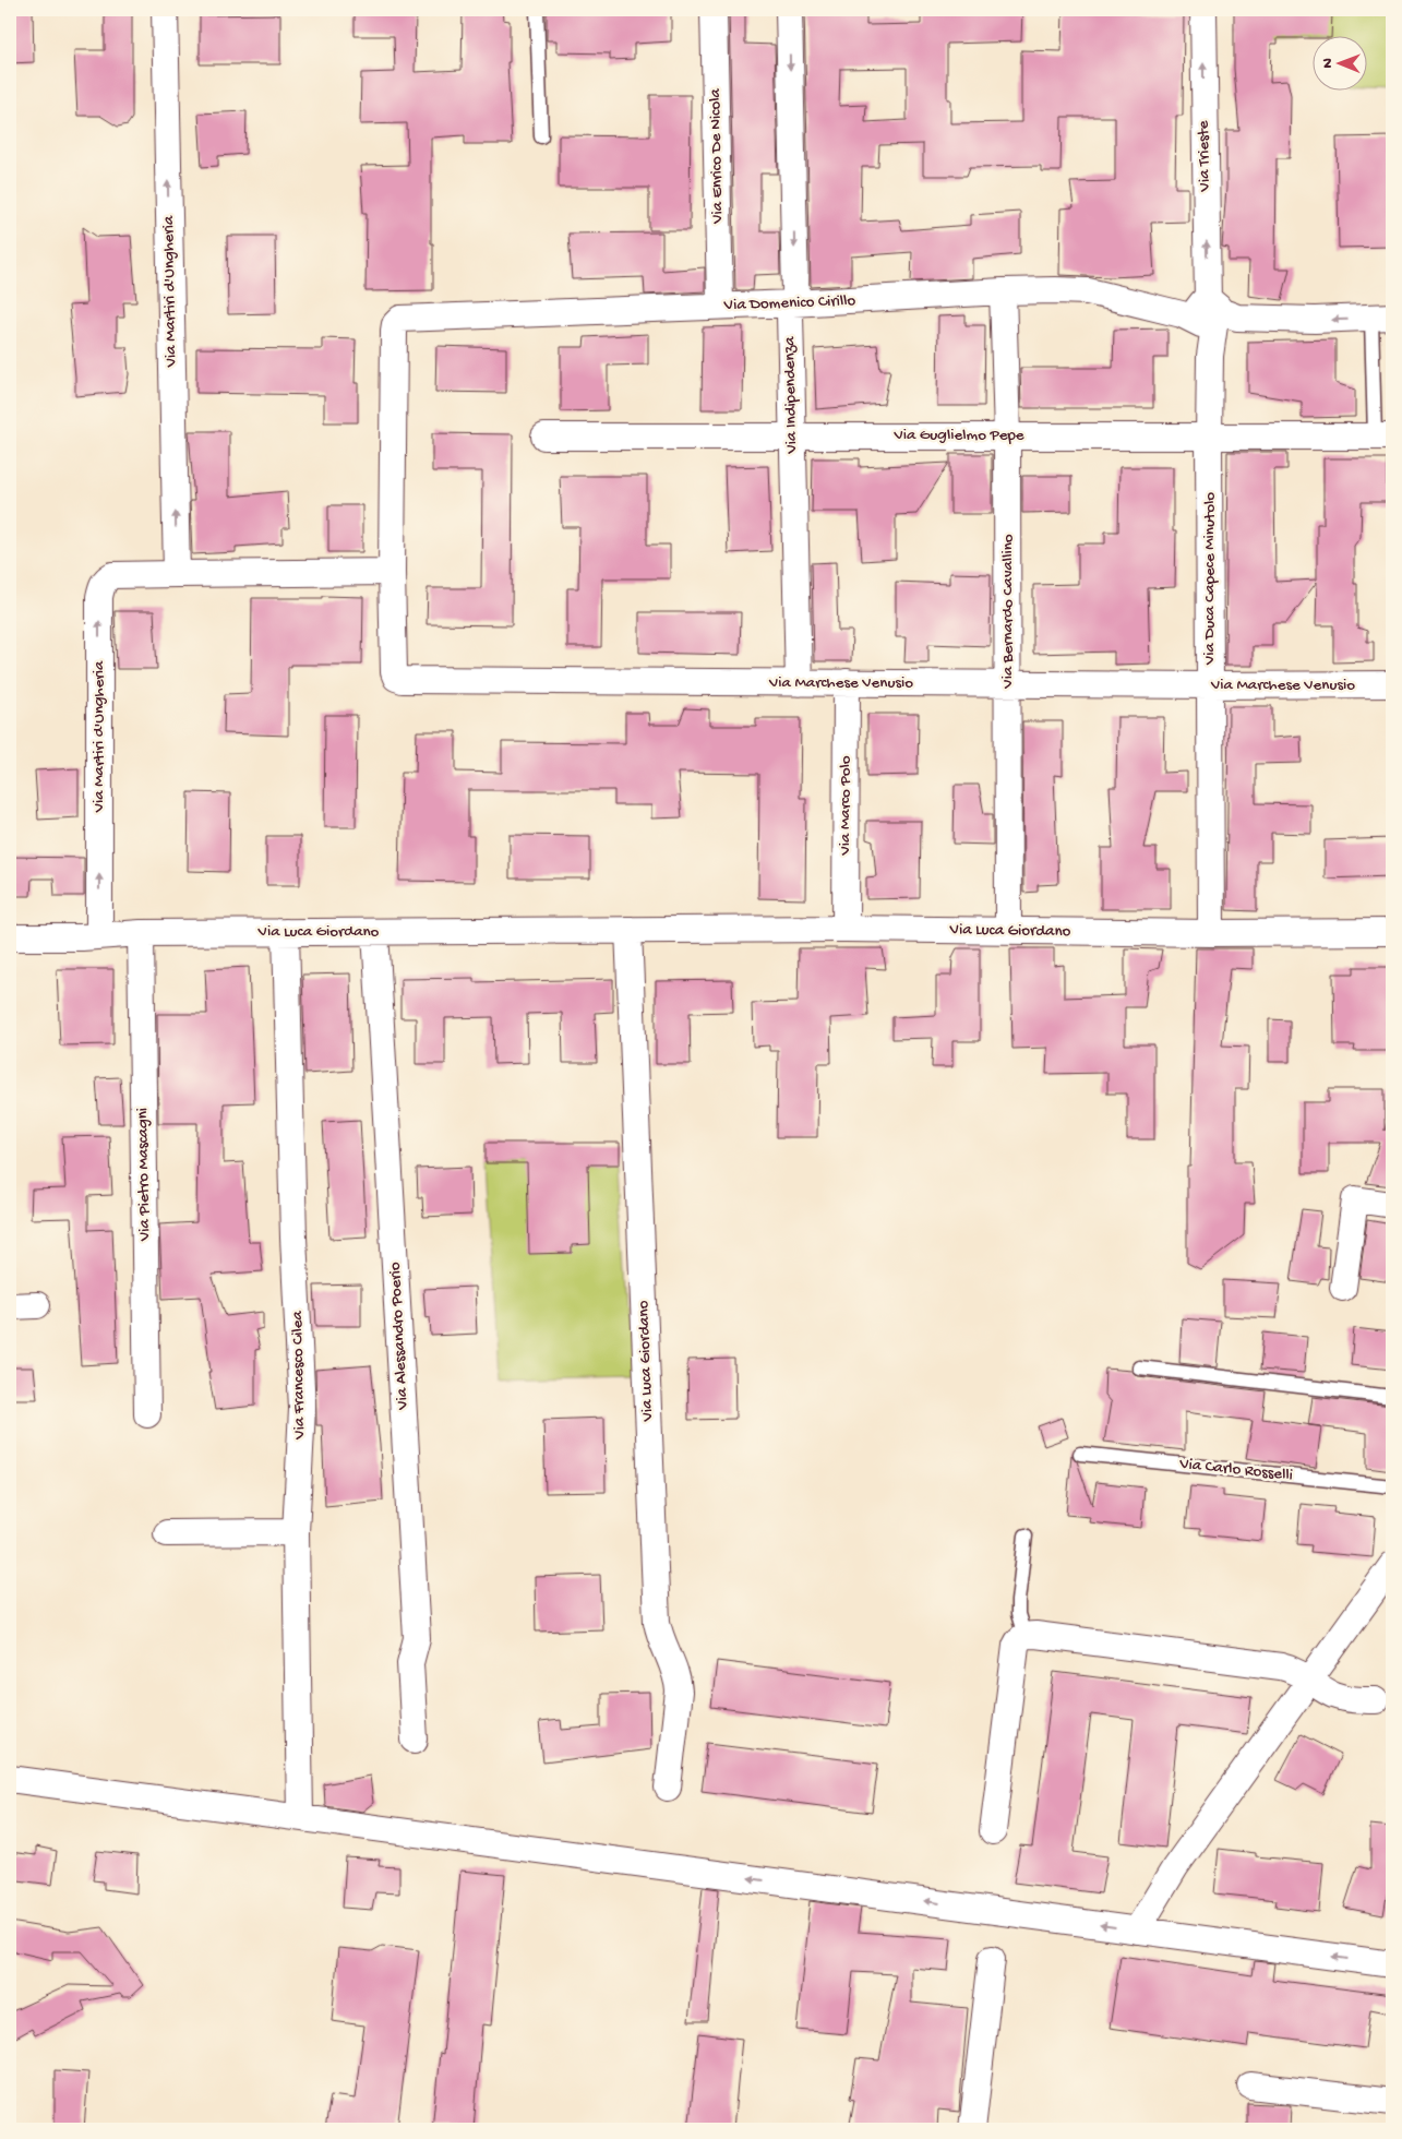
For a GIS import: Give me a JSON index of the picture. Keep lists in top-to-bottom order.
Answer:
{
  "streets": {
    "street": [
      "Via Enrico De Nicola",
      "Via Trieste",
      "Via Martiri d'Ungheria",
      "Via Domenico Cirillo",
      "Via Indipendenza",
      "Via Guglielmo Pepe",
      "Via Duca Capece Minutolo",
      "Via Bernardo Cavallino",
      "Via Marchese Venusio",
      "Via Marco Polo",
      "Via Luca Giordano",
      "Via Pietro Mascagni",
      "Via Alessandro Poerio",
      "Via Francesco Cilea"
    ],
    "lane": ["Via Carlo Rosselli"]
  },
  "crossings": [
    ["Via Trieste", "Via Domenico Cirillo"],
    ["Via Trieste", "Via Duca Capece Minutolo"],
    ["Via Martiri d'Ungheria", "Via Domenico Cirillo"],
    ["Via Martiri d'Ungheria", "Via Marchese Venusio"],
    ["Via Martiri d'Ungheria", "Via Luca Giordano"],
    ["Via Domenico Cirillo", "Via Indipendenza"],
    ["Via Domenico Cirillo", "Via Duca Capece Minutolo"],
    ["Via Domenico Cirillo", "Via Bernardo Cavallino"],
    ["Via Domenico Cirillo", "Via Marchese Venusio"],
    ["Via Indipendenza", "Via Guglielmo Pepe"],
    ["Via Indipendenza", "Via Marchese Venusio"],
    ["Via Guglielmo Pepe", "Via Duca Capece Minutolo"],
    ["Via Guglielmo Pepe", "Via Bernardo Cavallino"],
    ["Via Duca Capece Minutolo", "Via Marchese Venusio"],
    ["Via Duca Capece Minutolo", "Via Luca Giordano"],
    ["Via Bernardo Cavallino", "Via Marchese Venusio"],
    ["Via Bernardo Cavallino", "Via Luca Giordano"],
    ["Via Marchese Venusio", "Via Marco Polo"],
    ["Via Marco Polo", "Via Luca Giordano"],
    ["Via Luca Giordano", "Via Pietro Mascagni"],
    ["Via Luca Giordano", "Via Alessandro Poerio"],
    ["Via Luca Giordano", "Via Francesco Cilea"]
  ],
  "one_way": ["Via Trieste", "Via Martiri d'Ungheria", "Via Indipendenza"],
  "north": "left"
}
